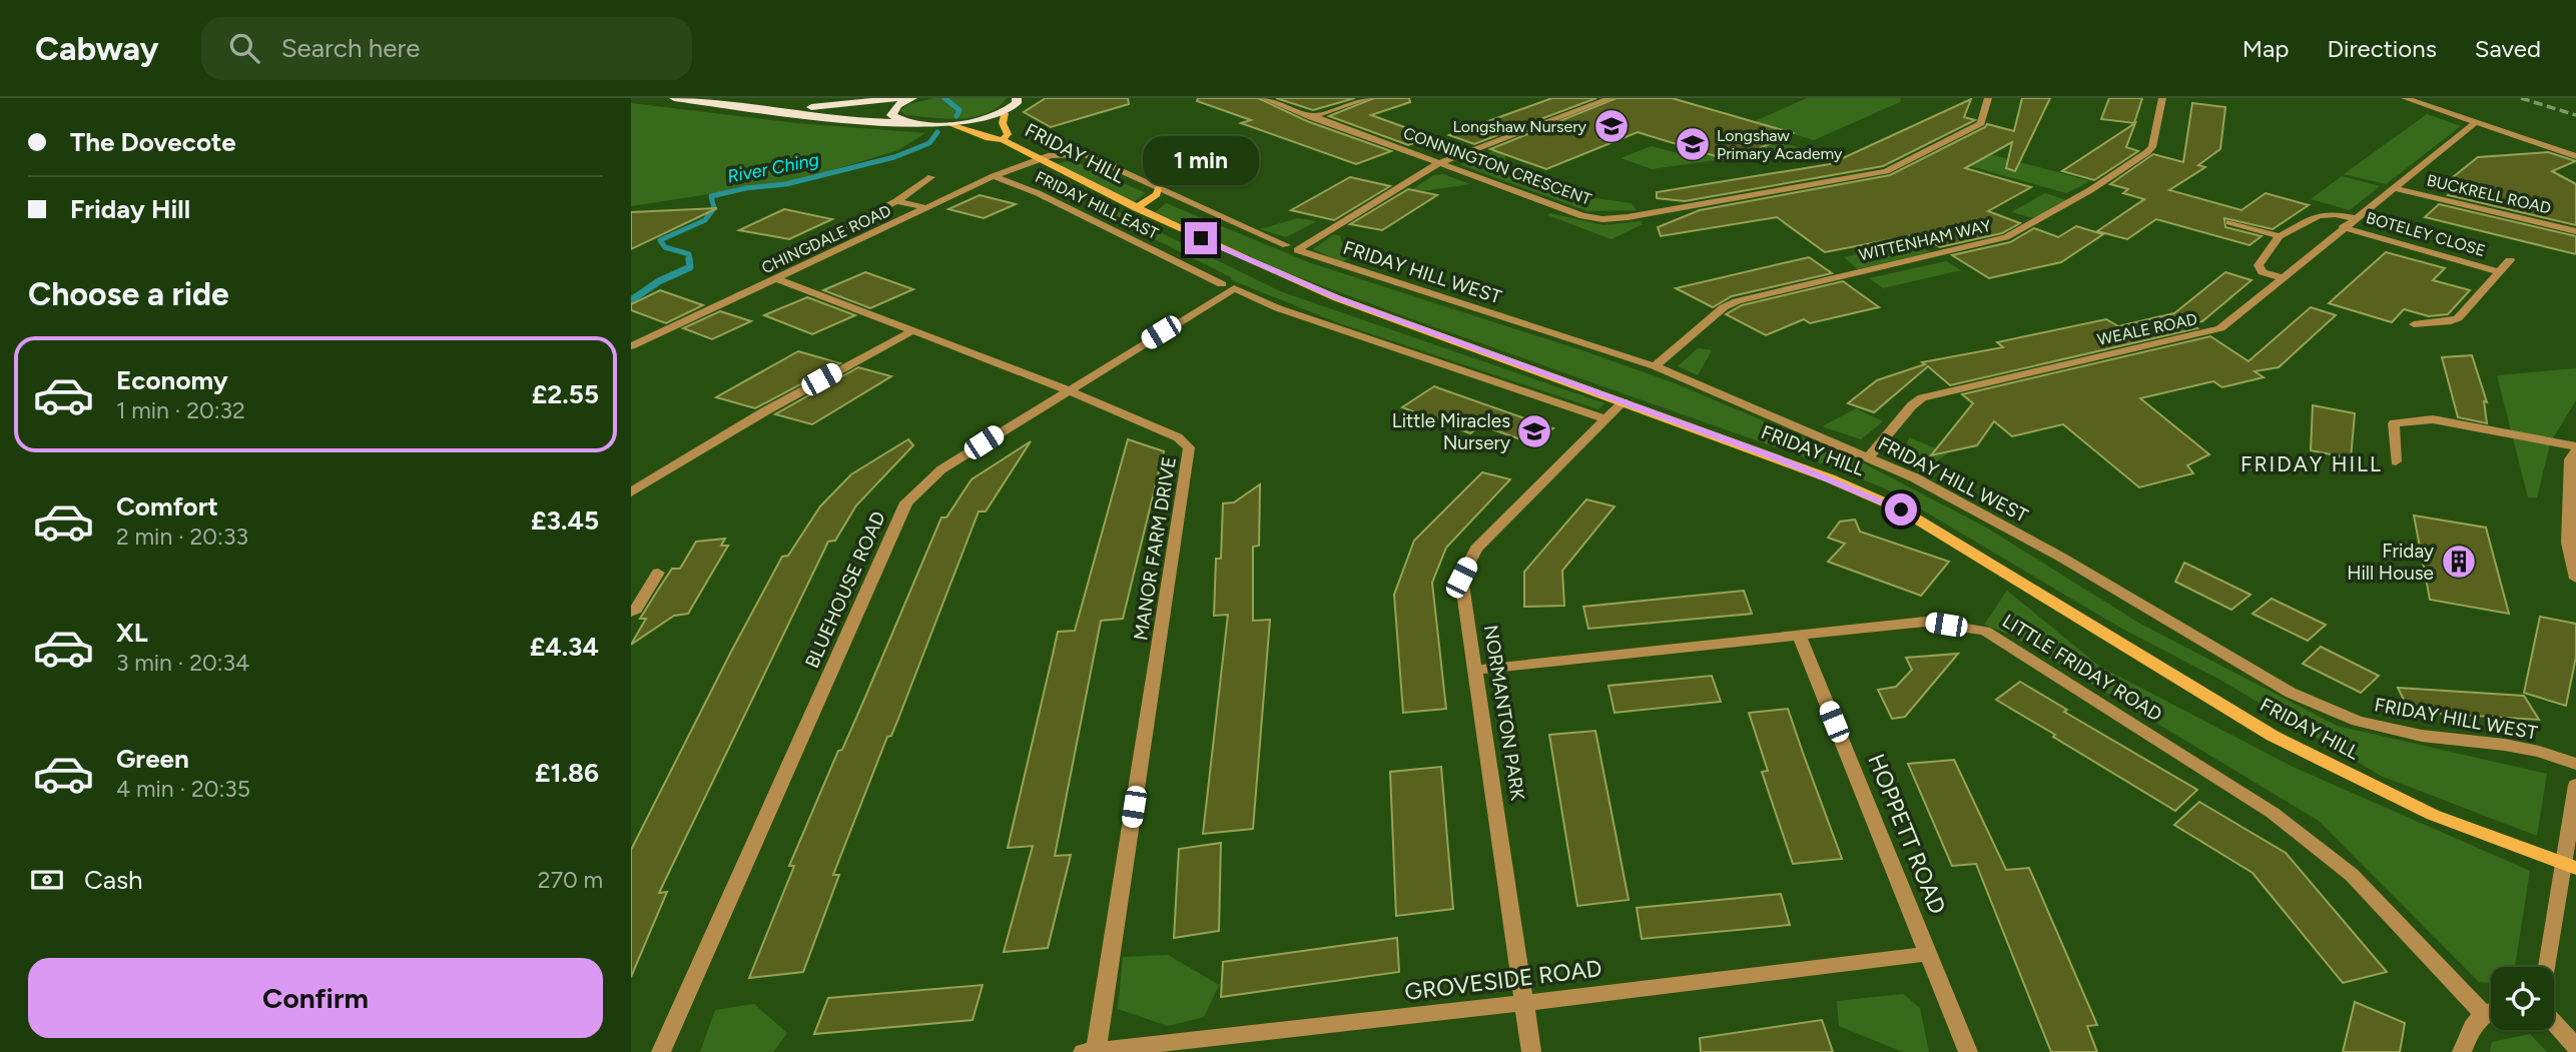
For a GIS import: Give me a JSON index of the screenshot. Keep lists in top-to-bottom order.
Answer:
{
  "streets": {
    "main road": ["FRIDAY HILL"],
    "street": [
      "CONNINGTON CRESCENT",
      "BUCKRELL ROAD",
      "FRIDAY HILL EAST",
      "BOTELEY CLOSE",
      "CHINGDALE ROAD",
      "WITTENHAM WAY",
      "FRIDAY HILL WEST",
      "WEALE ROAD",
      "MANOR FARM DRIVE",
      "BLUEHOUSE ROAD",
      "LITTLE FRIDAY ROAD",
      "NORMANTON PARK",
      "HOPPETT ROAD",
      "GROVESIDE ROAD"
    ]
  },
  "crossings": [
    ["FRIDAY HILL", "CHINGDALE ROAD"],
    ["FRIDAY HILL", "FRIDAY HILL WEST"],
    ["FRIDAY HILL", "NORMANTON PARK"],
    ["BUCKRELL ROAD", "WEALE ROAD"],
    ["FRIDAY HILL EAST", "CHINGDALE ROAD"],
    ["FRIDAY HILL EAST", "BLUEHOUSE ROAD"],
    ["FRIDAY HILL EAST", "NORMANTON PARK"],
    ["BOTELEY CLOSE", "WEALE ROAD"],
    ["CHINGDALE ROAD", "FRIDAY HILL WEST"],
    ["CHINGDALE ROAD", "MANOR FARM DRIVE"],
    ["WITTENHAM WAY", "FRIDAY HILL WEST"],
    ["FRIDAY HILL WEST", "WEALE ROAD"],
    ["MANOR FARM DRIVE", "BLUEHOUSE ROAD"],
    ["MANOR FARM DRIVE", "GROVESIDE ROAD"],
    ["LITTLE FRIDAY ROAD", "NORMANTON PARK"],
    ["LITTLE FRIDAY ROAD", "HOPPETT ROAD"],
    ["NORMANTON PARK", "GROVESIDE ROAD"],
    ["HOPPETT ROAD", "GROVESIDE ROAD"]
  ],
  "districts": ["FRIDAY HILL"],
  "water": ["River Ching"],
  "places": {
    "school or university": ["Longshaw Nursery", "Longshaw Primary Academy", "Little Miracles Nursery"],
    "building": ["Friday Hill House"]
  },
  "page": {
    "header": "Cabway",
    "search": "Search here",
    "nav": ["Map", "Directions", "Saved"],
    "banner": ["The Dovecote", "Friday Hill"],
    "bubble": "1 min",
    "heading": "Choose a ride",
    "list": [
      {
        "name": "Economy",
        "note": "1 min · 20:32",
        "value": "£2.55"
      },
      {
        "name": "Comfort",
        "note": "2 min · 20:33",
        "value": "£3.45"
      },
      {
        "name": "XL",
        "note": "3 min · 20:34",
        "value": "£4.34"
      },
      {
        "name": "Green",
        "note": "4 min · 20:35",
        "value": "£1.86"
      }
    ],
    "pay": ["Cash", "270 m"],
    "buttons": "Confirm"
  }
}
